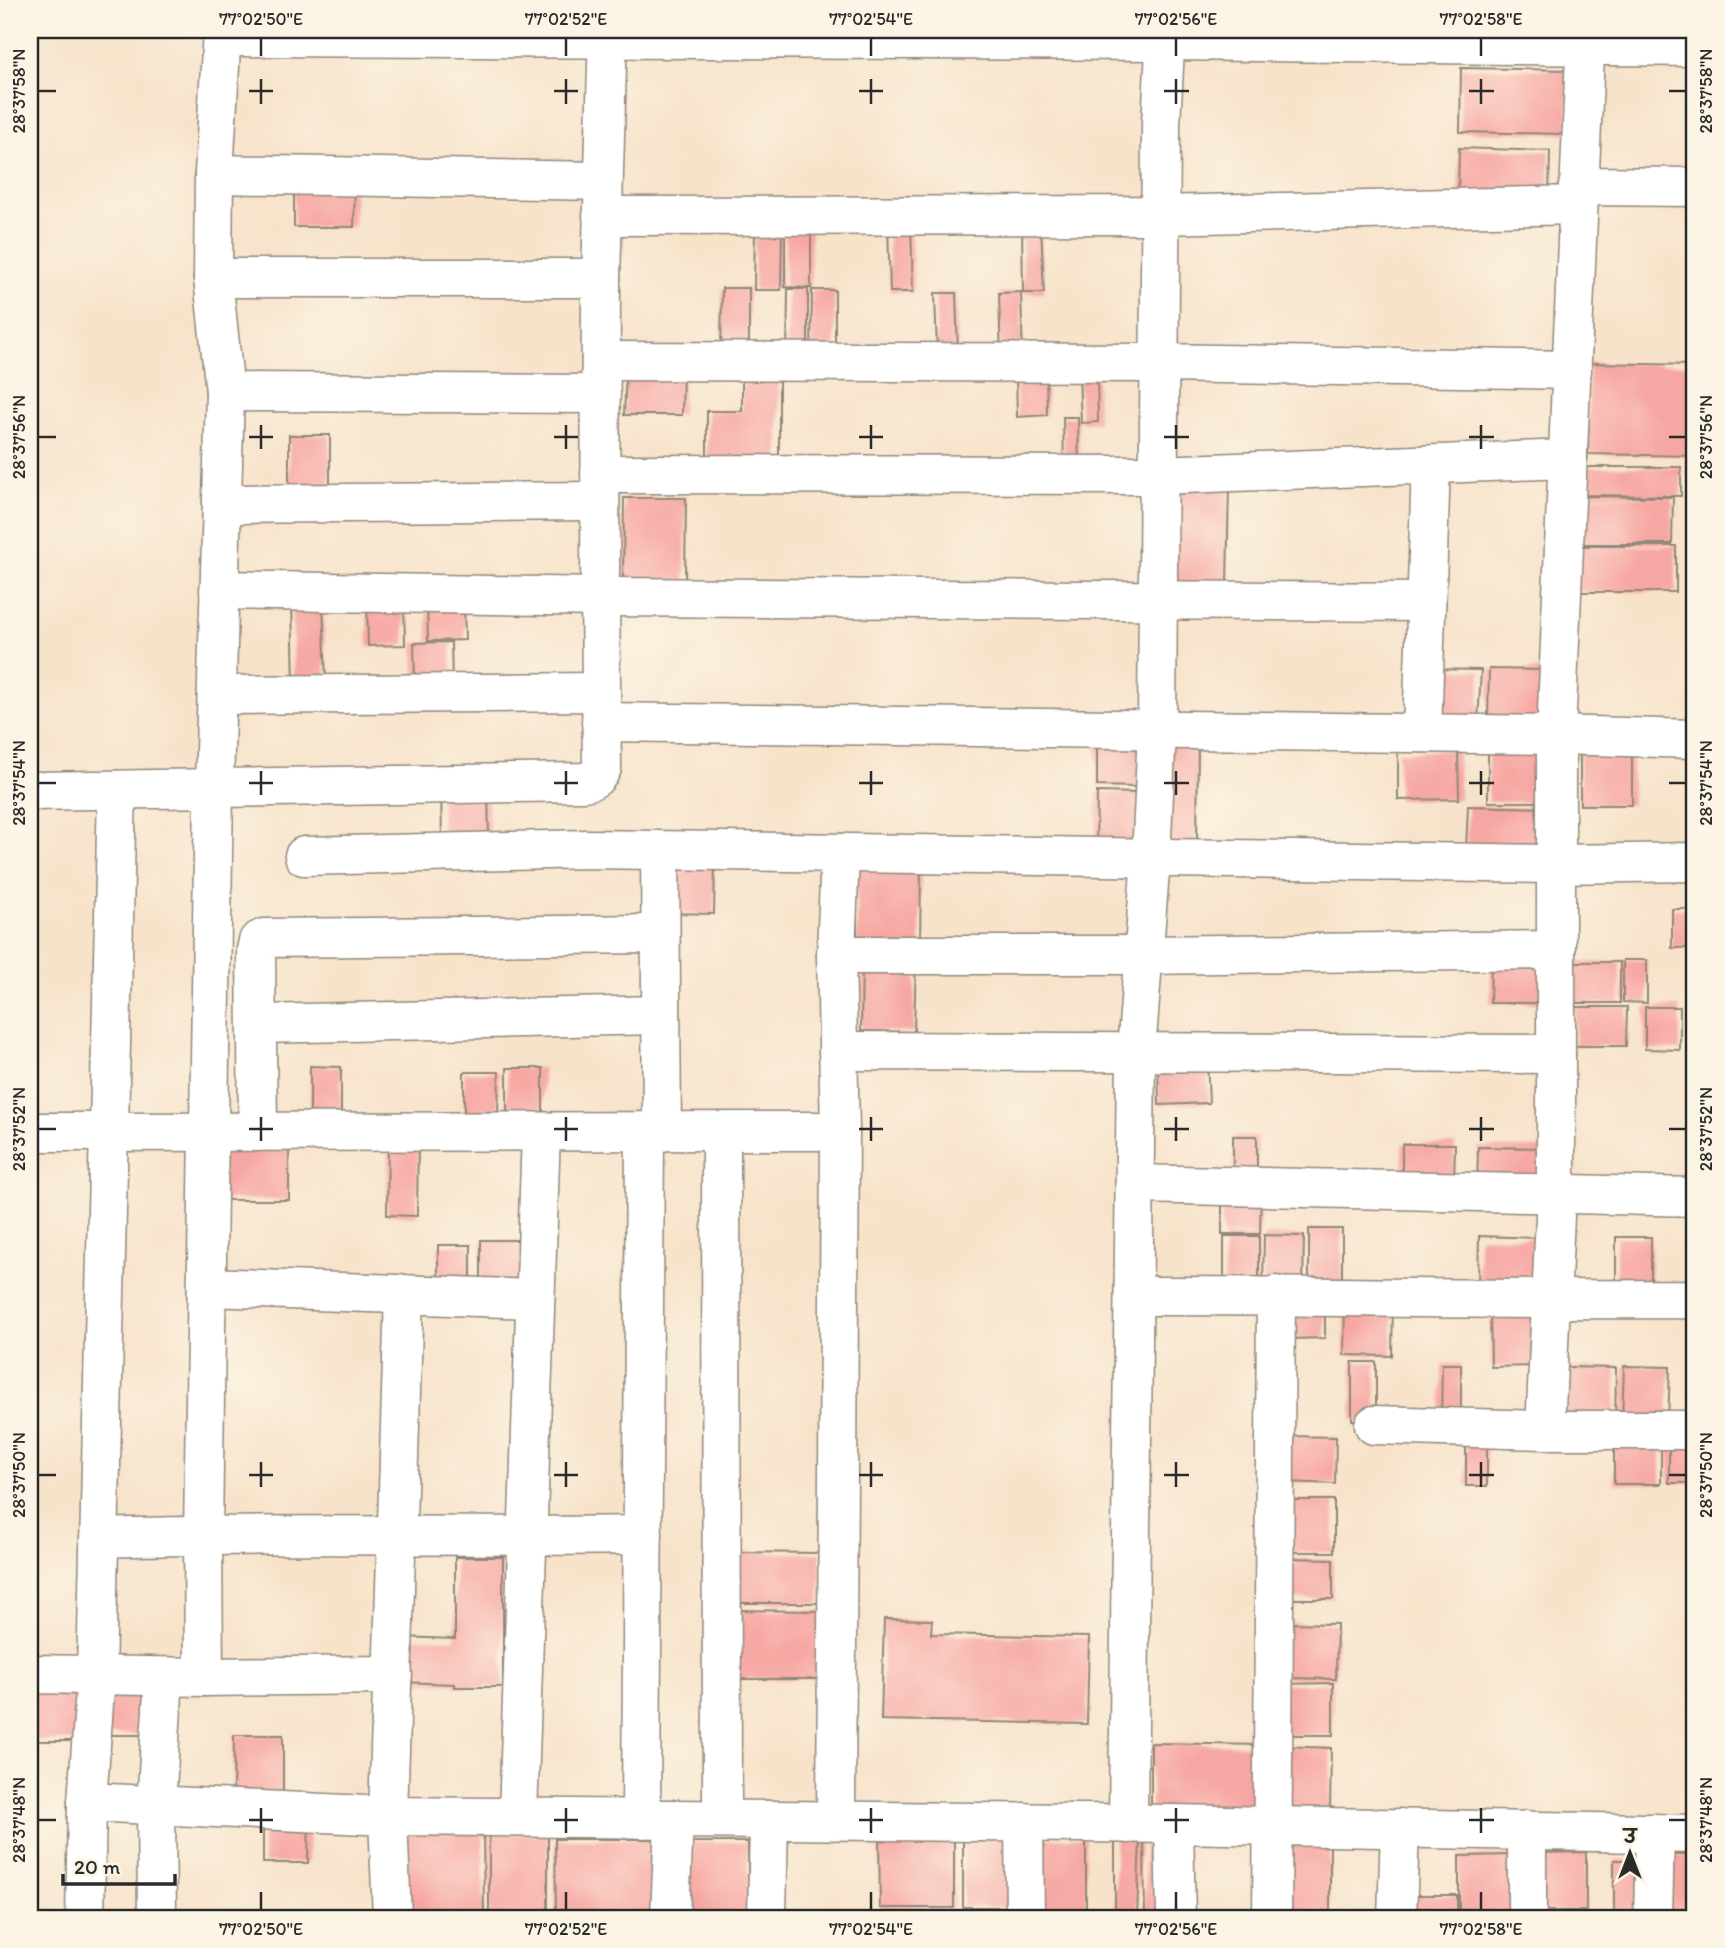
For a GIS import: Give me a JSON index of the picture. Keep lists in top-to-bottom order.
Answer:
{
  "scale_bar": "20 m",
  "north": "top",
  "coordinates": [
    "77°02'50\"E",
    "77°02'52\"E",
    "77°02'54\"E",
    "77°02'56\"E",
    "77°02'58\"E",
    "28°37'58\"N",
    "28°37'56\"N",
    "28°37'54\"N",
    "28°37'52\"N",
    "28°37'50\"N",
    "28°37'48\"N"
  ]
}
